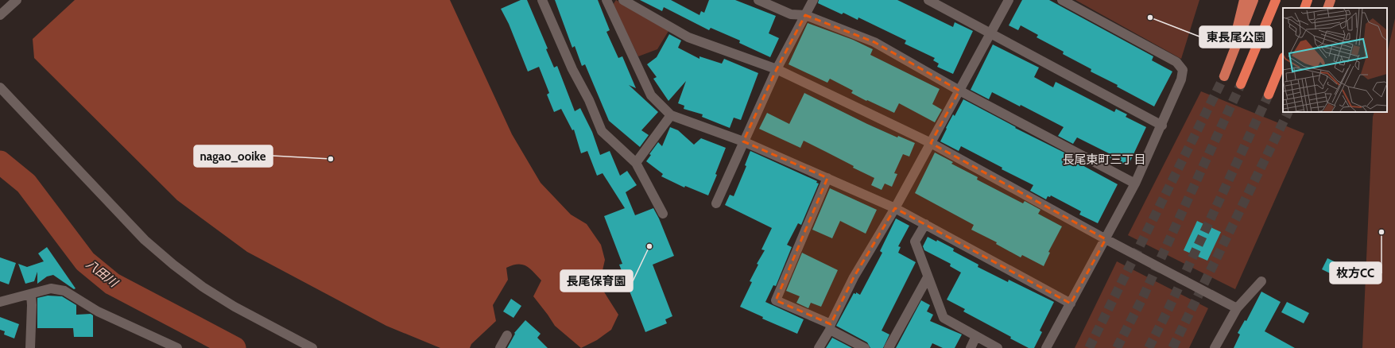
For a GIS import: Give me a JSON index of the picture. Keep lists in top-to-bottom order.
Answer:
{
  "districts": ["長尾東町三丁目"],
  "water": ["八田川"],
  "places": [
    "東長尾公園",
    "nagao_ooike",
    "枚方CC",
    "長尾保育園"
  ]
}
